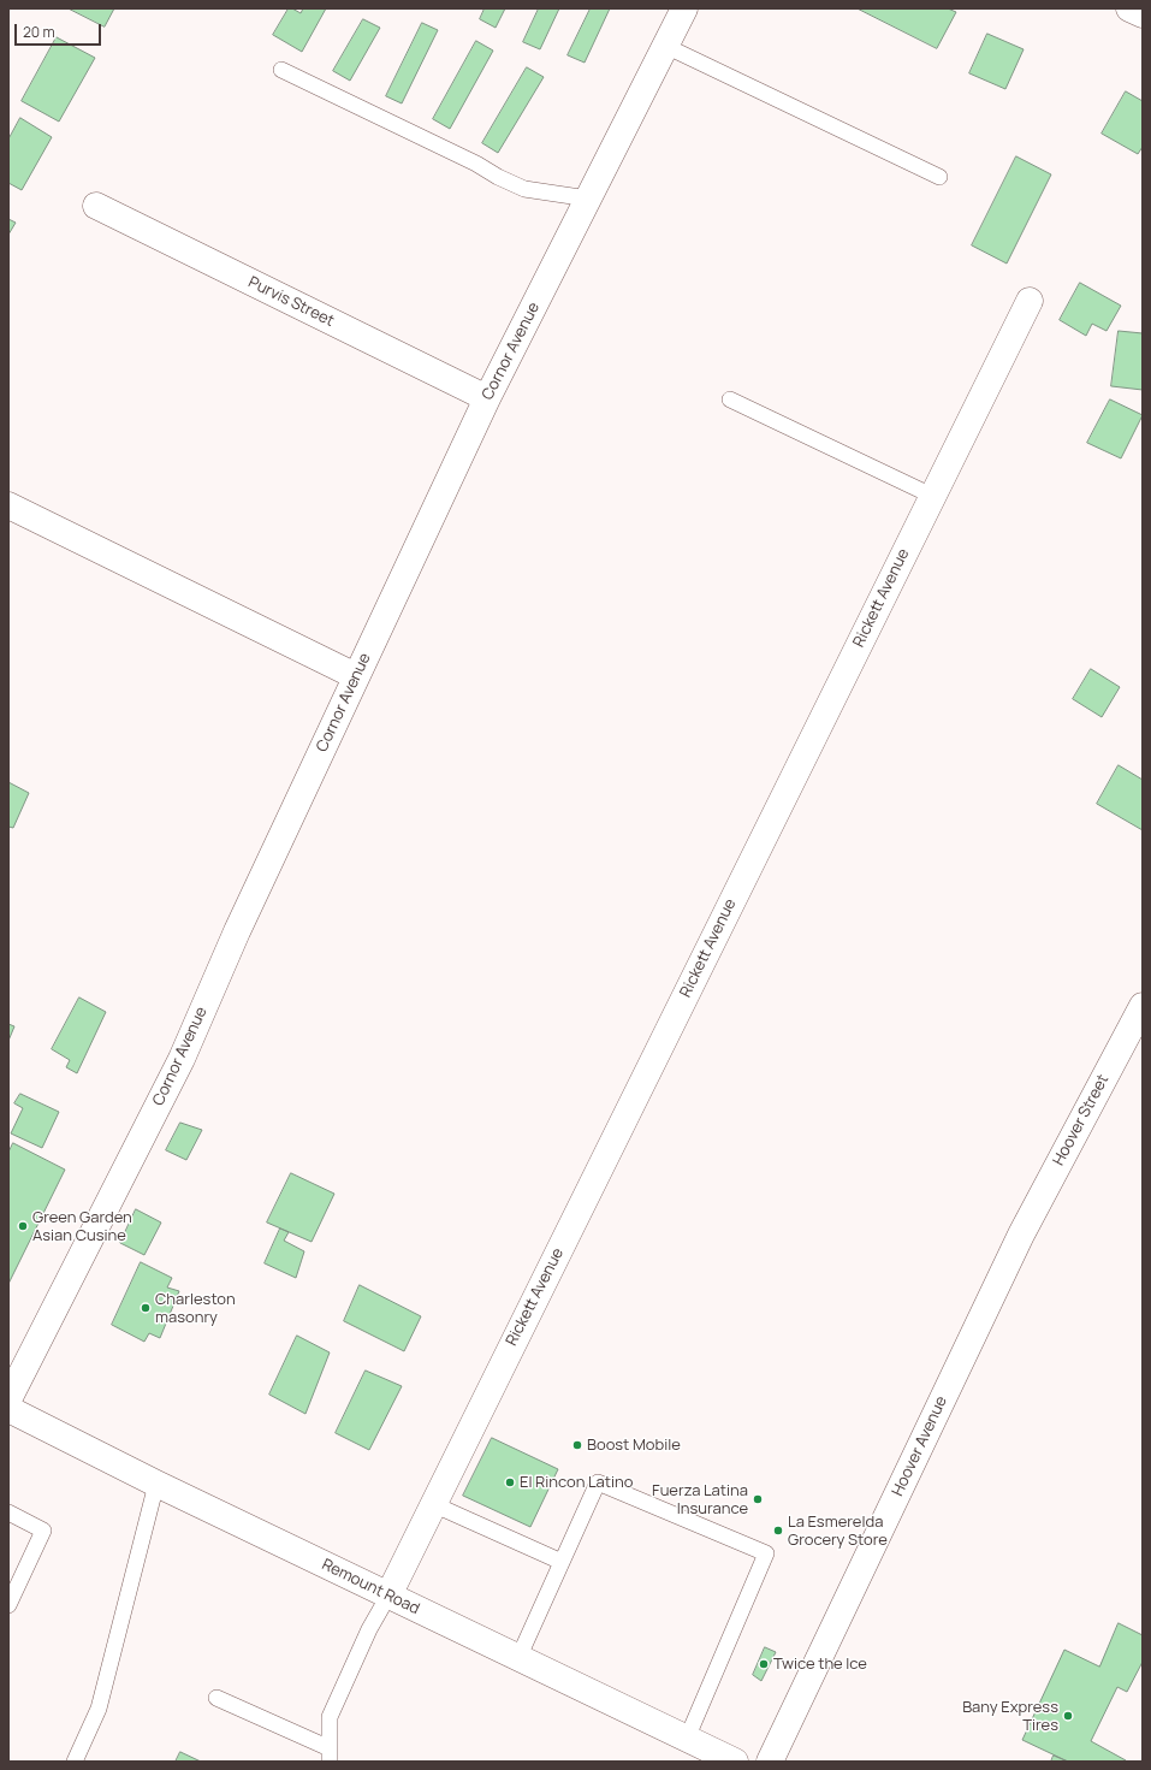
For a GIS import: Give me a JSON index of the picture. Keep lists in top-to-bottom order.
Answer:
{
  "streets": {
    "street": [
      "Purvis Street",
      "Cornor Avenue",
      "Rickett Avenue",
      "Hoover Street",
      "Hoover Avenue",
      "Remount Road"
    ]
  },
  "crossings": [
    ["Purvis Street", "Cornor Avenue"],
    ["Rickett Avenue", "Remount Road"],
    ["Hoover Street", "Hoover Avenue"]
  ],
  "places": [
    "Green Garden Asian Cusine",
    "Charleston masonry",
    "Boost Mobile",
    "El Rincon Latino",
    "Fuerza Latina Insurance",
    "La Esmerelda Grocery Store",
    "Twice the Ice",
    "Bany Express Tires"
  ],
  "scale_bar": "20 m"
}
